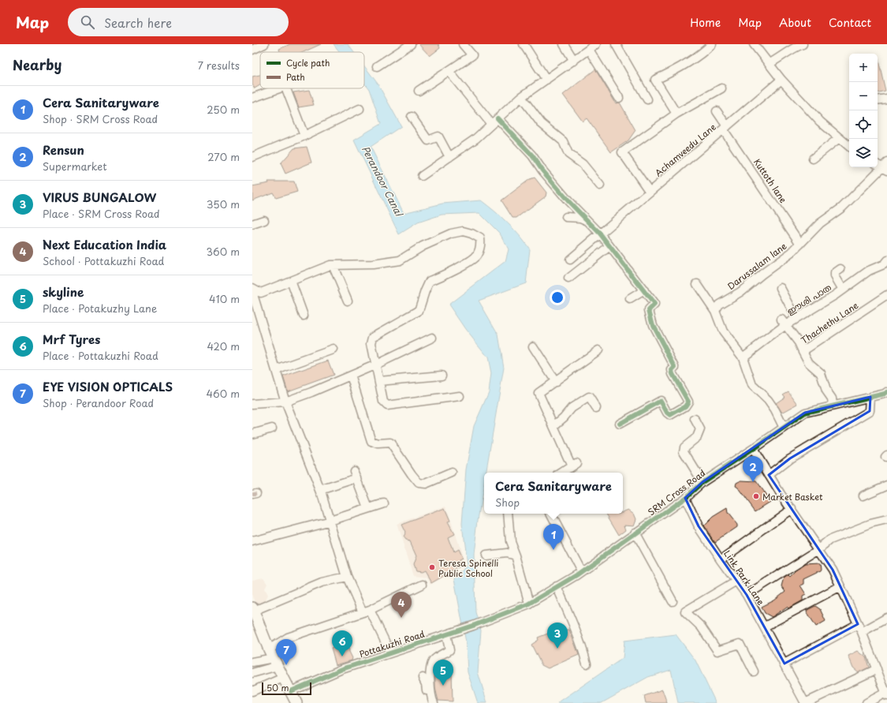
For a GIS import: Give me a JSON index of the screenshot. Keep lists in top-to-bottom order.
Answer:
{
  "streets": {
    "street": [
      "Achamveedu Lane",
      "Kuttoth lane",
      "Darussalam lane",
      "ഈശി പാത",
      "Thachethu Lane",
      "SRM Cross Road",
      "Link Park Lane",
      "Pottakuzhi Road"
    ]
  },
  "crossings": [
    ["Achamveedu Lane", "Kuttoth lane"],
    ["Kuttoth lane", "Darussalam lane"],
    ["Thachethu Lane", "SRM Cross Road"],
    ["SRM Cross Road", "Link Park Lane"],
    ["SRM Cross Road", "Pottakuzhi Road"]
  ],
  "water": ["Perandoor Canal"],
  "places": ["Market Basket", "Teresa Spinelli Public School"],
  "legend": ["Cycle path", "Path"],
  "scale_bar": "50 m",
  "page": {
    "header": "Map",
    "search": "Search here",
    "nav": [
      "Home",
      "Map",
      "About",
      "Contact"
    ],
    "heading": ["Nearby", "7 results"],
    "map_buttons": ["+", "−"],
    "list": [
      {
        "mark": "1",
        "name": "Cera Sanitaryware",
        "note": "Shop · SRM Cross Road",
        "value": "250 m"
      },
      {
        "mark": "2",
        "name": "Rensun",
        "note": "Supermarket",
        "value": "270 m"
      },
      {
        "mark": "3",
        "name": "VIRUS BUNGALOW",
        "note": "Place · SRM Cross Road",
        "value": "350 m"
      },
      {
        "mark": "4",
        "name": "Next Education India",
        "note": "School · Pottakuzhi Road",
        "value": "360 m"
      },
      {
        "mark": "5",
        "name": "skyline",
        "note": "Place · Potakuzhy Lane",
        "value": "410 m"
      },
      {
        "mark": "6",
        "name": "Mrf Tyres",
        "note": "Place · Pottakuzhi Road",
        "value": "420 m"
      },
      {
        "mark": "7",
        "name": "EYE VISION OPTICALS",
        "note": "Shop · Perandoor Road",
        "value": "460 m"
      }
    ],
    "pins": [
      "2",
      "1",
      "4",
      "3",
      "6",
      "7",
      "5"
    ],
    "popup": ["Cera Sanitaryware", "Shop"],
    "scale": "50 m"
  }
}
